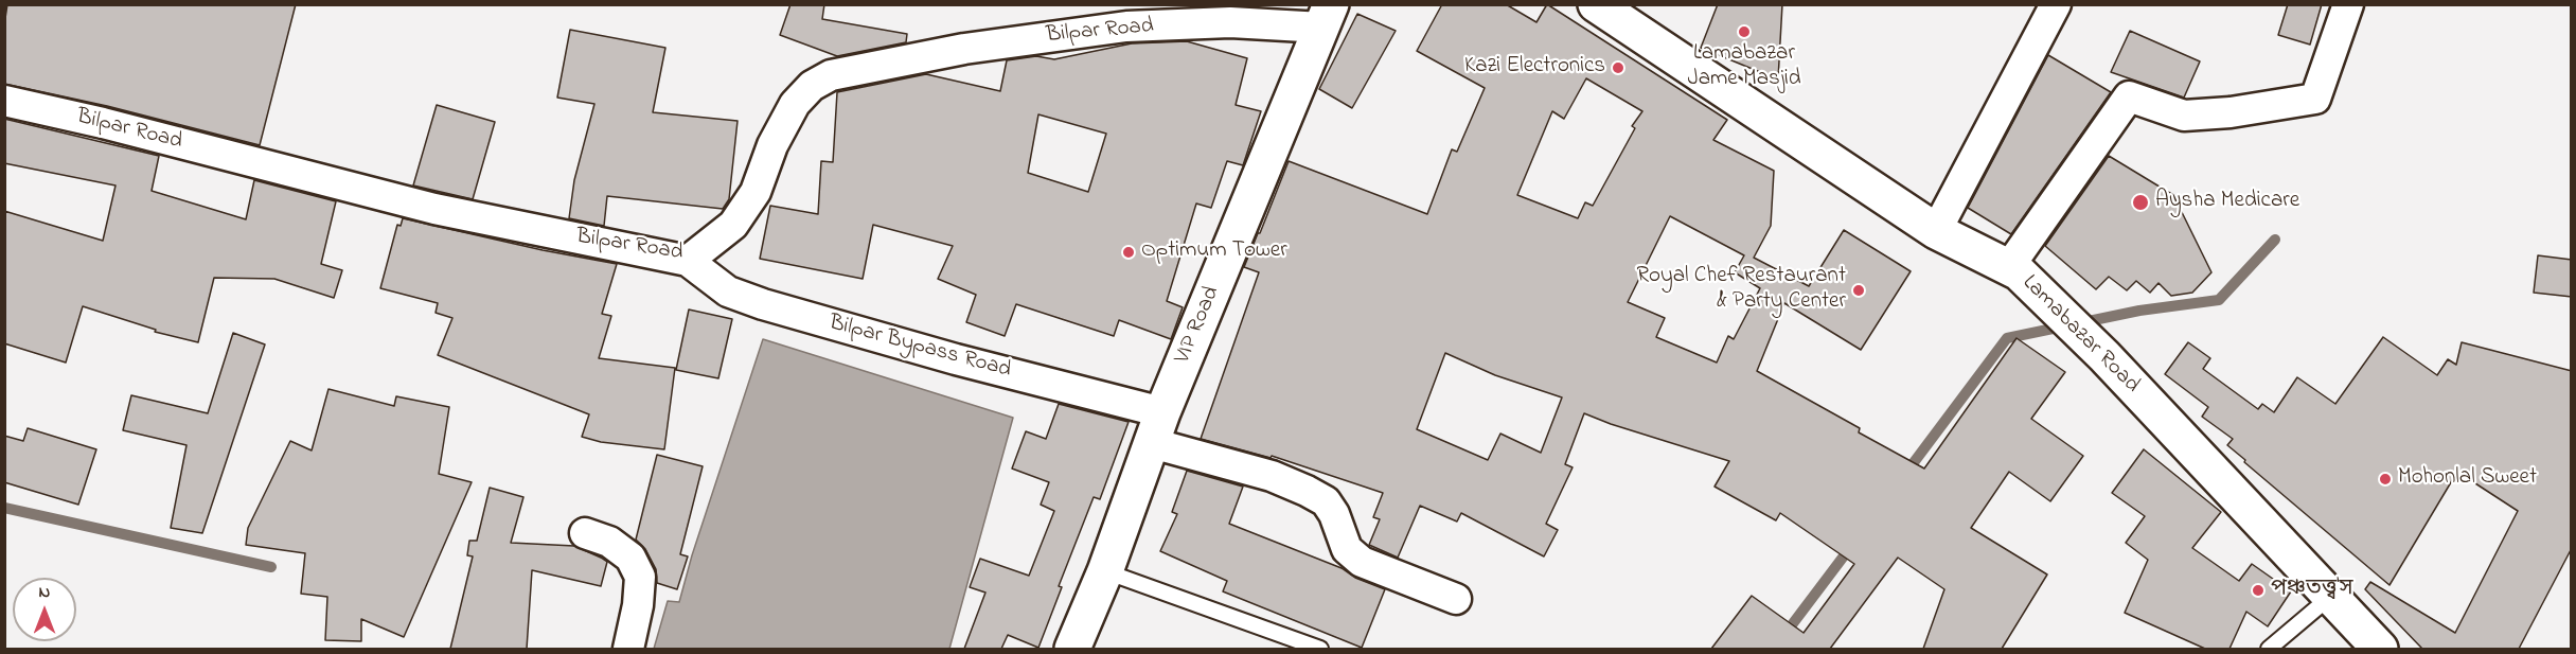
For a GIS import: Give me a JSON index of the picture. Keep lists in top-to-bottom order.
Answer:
{
  "streets": {
    "street": [
      "Bilpar Road",
      "VIP Road",
      "Lamabazar Road",
      "Bilpar Bypass Road"
    ]
  },
  "crossings": [
    ["Bilpar Road", "VIP Road"],
    ["Bilpar Road", "Bilpar Bypass Road"],
    ["VIP Road", "Bilpar Bypass Road"]
  ],
  "places": [
    "Lamabazar Jame Masjid",
    "Kazi Electronics",
    "Aysha Medicare",
    "Optimum Tower",
    "Royal Chef Restaurant & Party Center",
    "Mohonlal Sweet",
    "পঞ্চতত্ত্ব'স"
  ],
  "north": "top"
}
